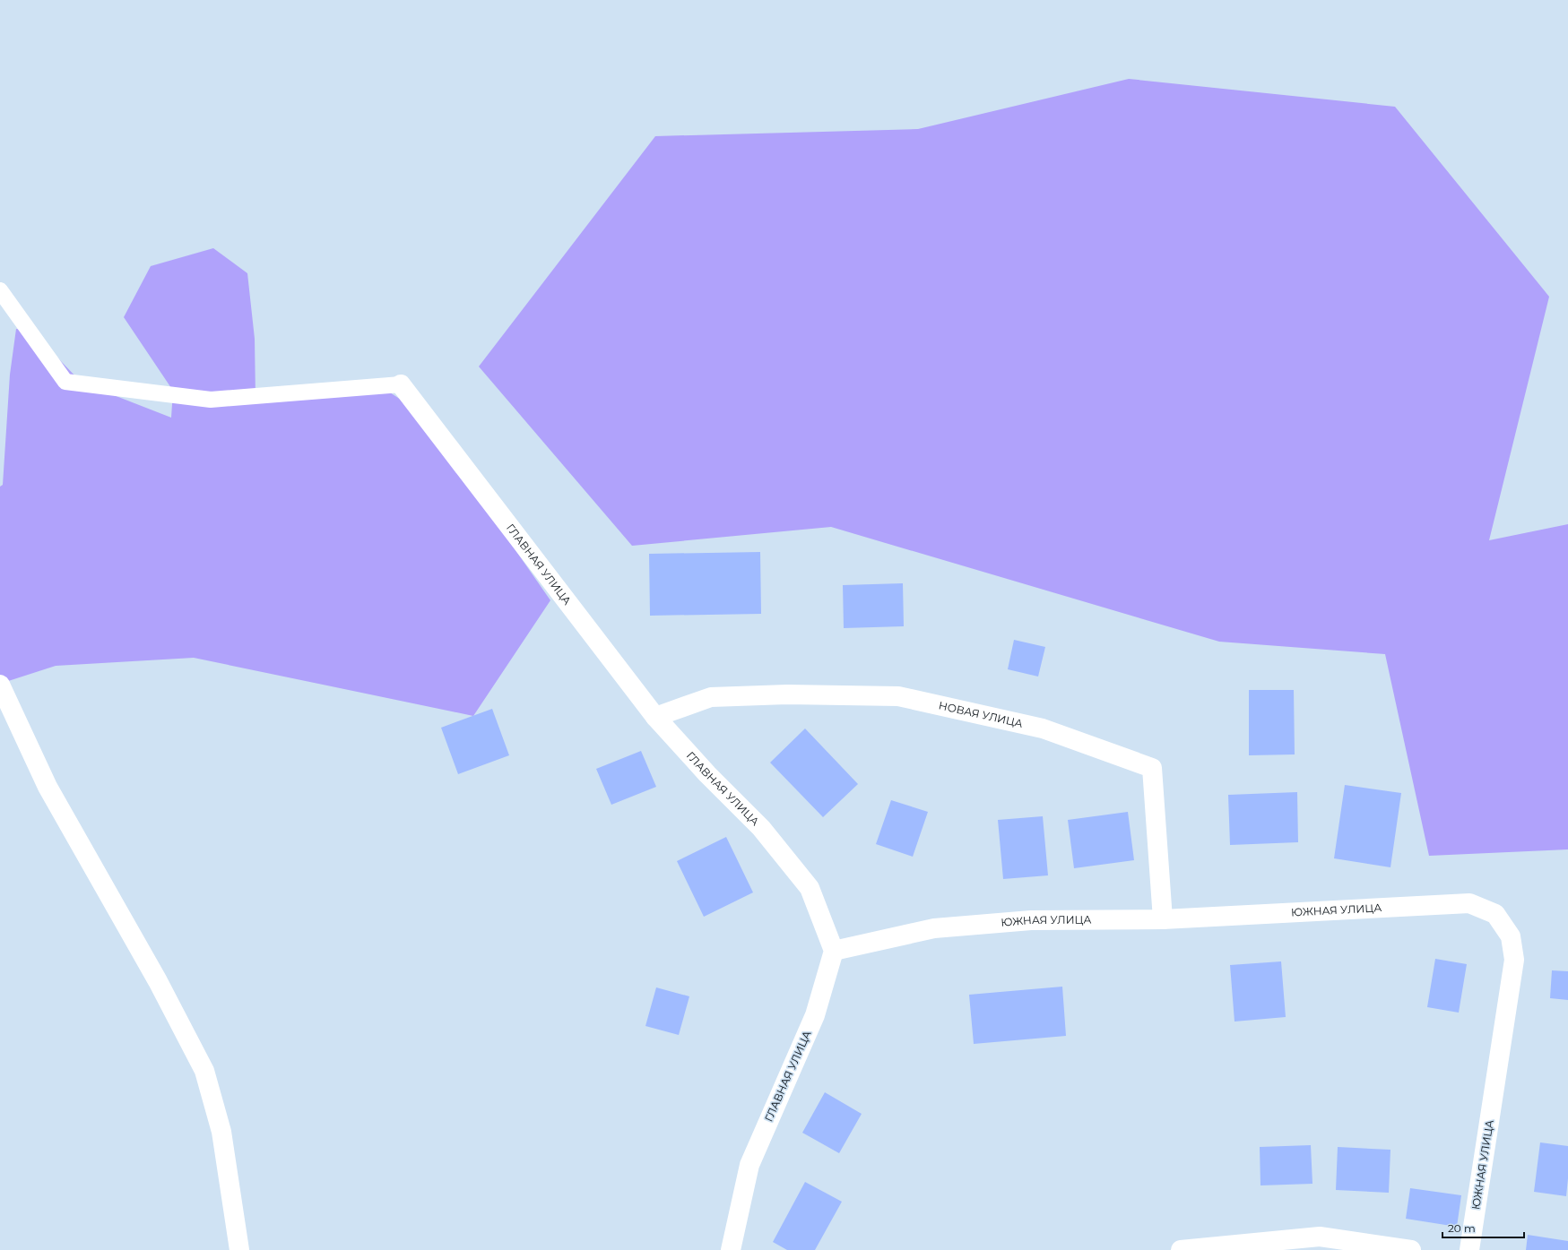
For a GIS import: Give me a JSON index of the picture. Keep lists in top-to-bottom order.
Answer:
{
  "streets": {
    "street": ["ГЛАВНАЯ УЛИЦА", "НОВАЯ УЛИЦА", "ЮЖНАЯ УЛИЦА"]
  },
  "crossings": [
    ["ГЛАВНАЯ УЛИЦА", "НОВАЯ УЛИЦА"],
    ["ГЛАВНАЯ УЛИЦА", "ЮЖНАЯ УЛИЦА"],
    ["НОВАЯ УЛИЦА", "ЮЖНАЯ УЛИЦА"]
  ],
  "scale_bar": "20 m"
}
